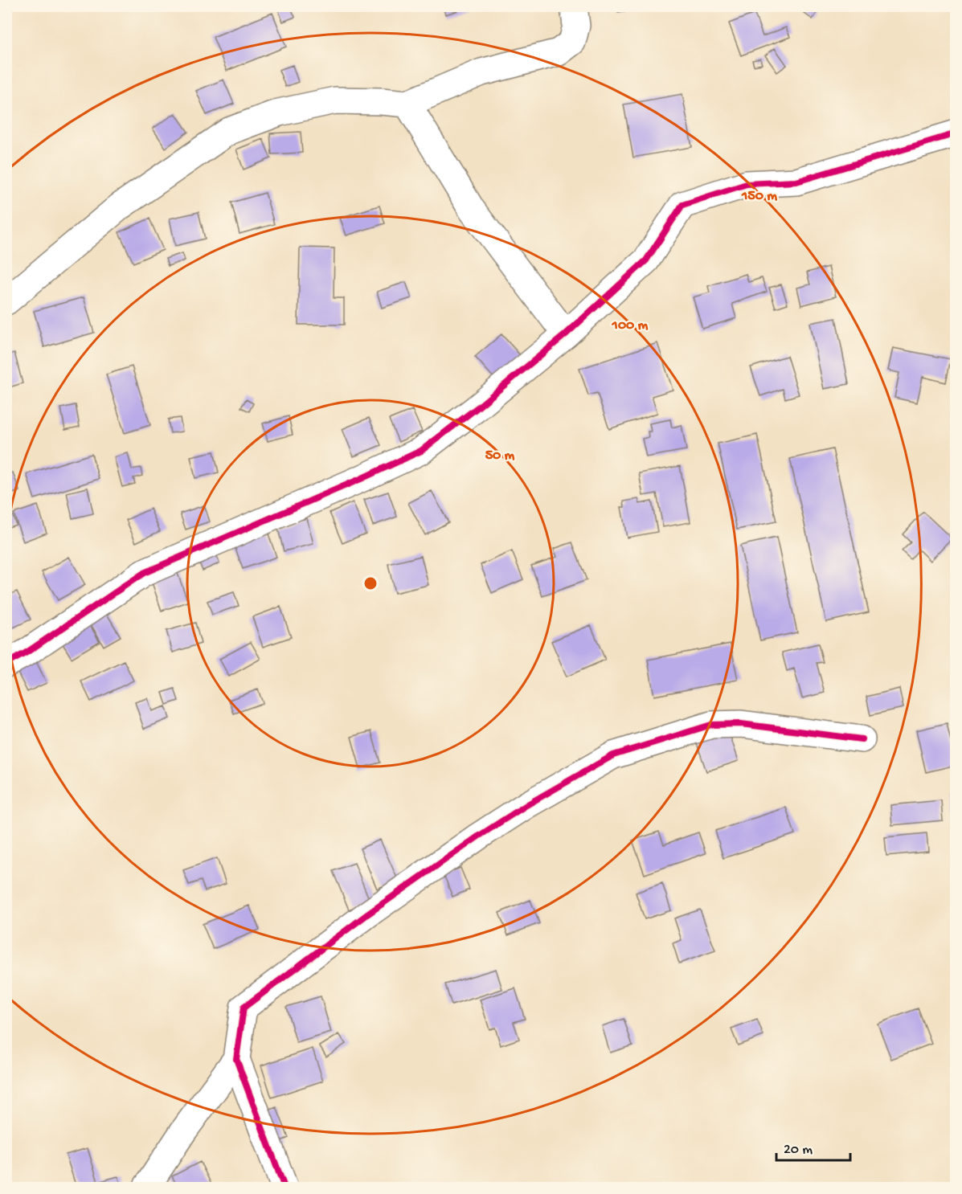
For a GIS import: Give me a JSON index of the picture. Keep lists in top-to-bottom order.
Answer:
{
  "scale_bar": "20 m",
  "rings": ["150 m", "100 m", "50 m"]
}
